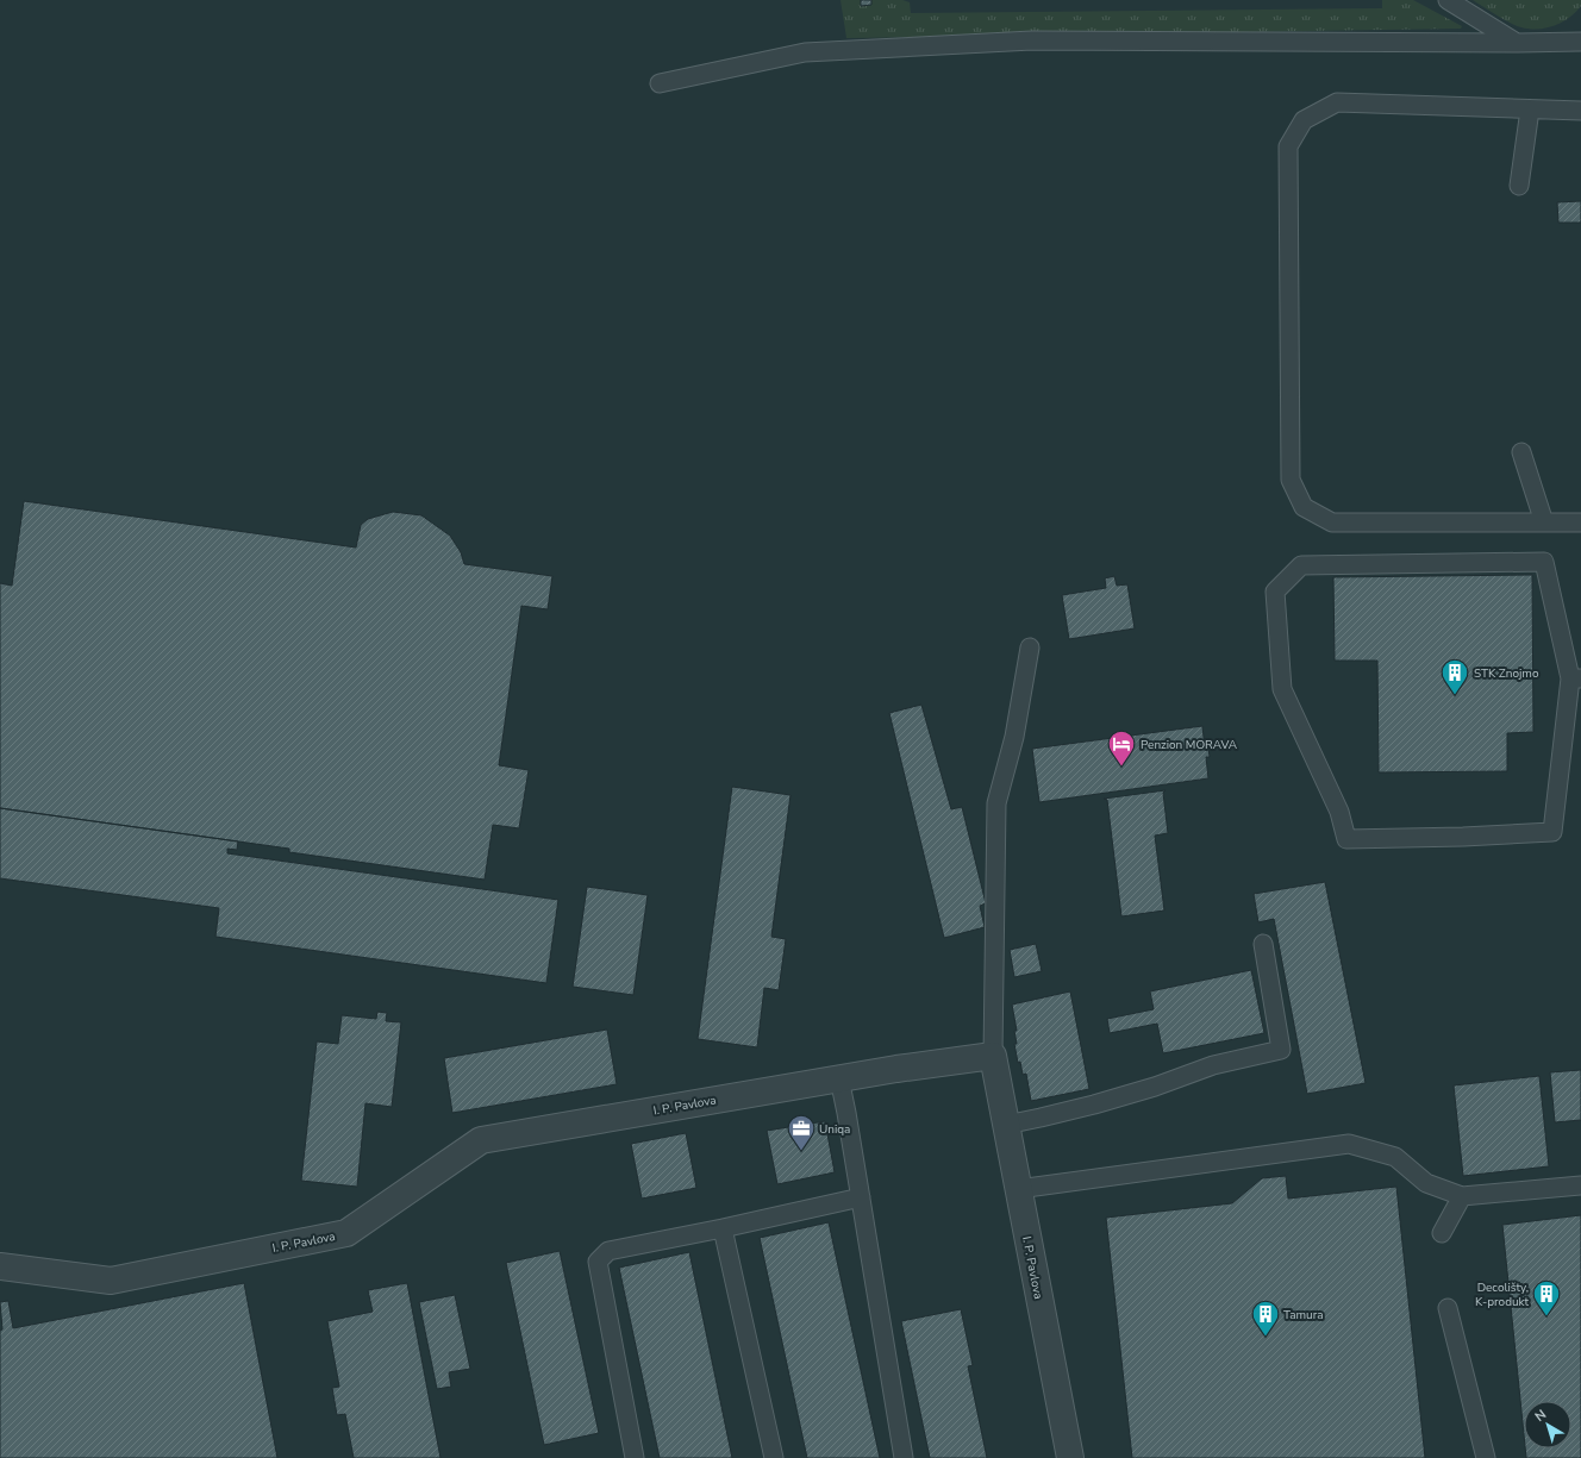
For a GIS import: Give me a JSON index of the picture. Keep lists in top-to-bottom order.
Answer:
{
  "streets": {
    "street": ["I. P. Pavlova"]
  },
  "places": {
    "building": ["STK Znojmo", "Decolišty, K-produkt", "Tamura"],
    "hotel": ["Penzion MORAVA"],
    "office": ["Uniqa"]
  },
  "north": "top left"
}
